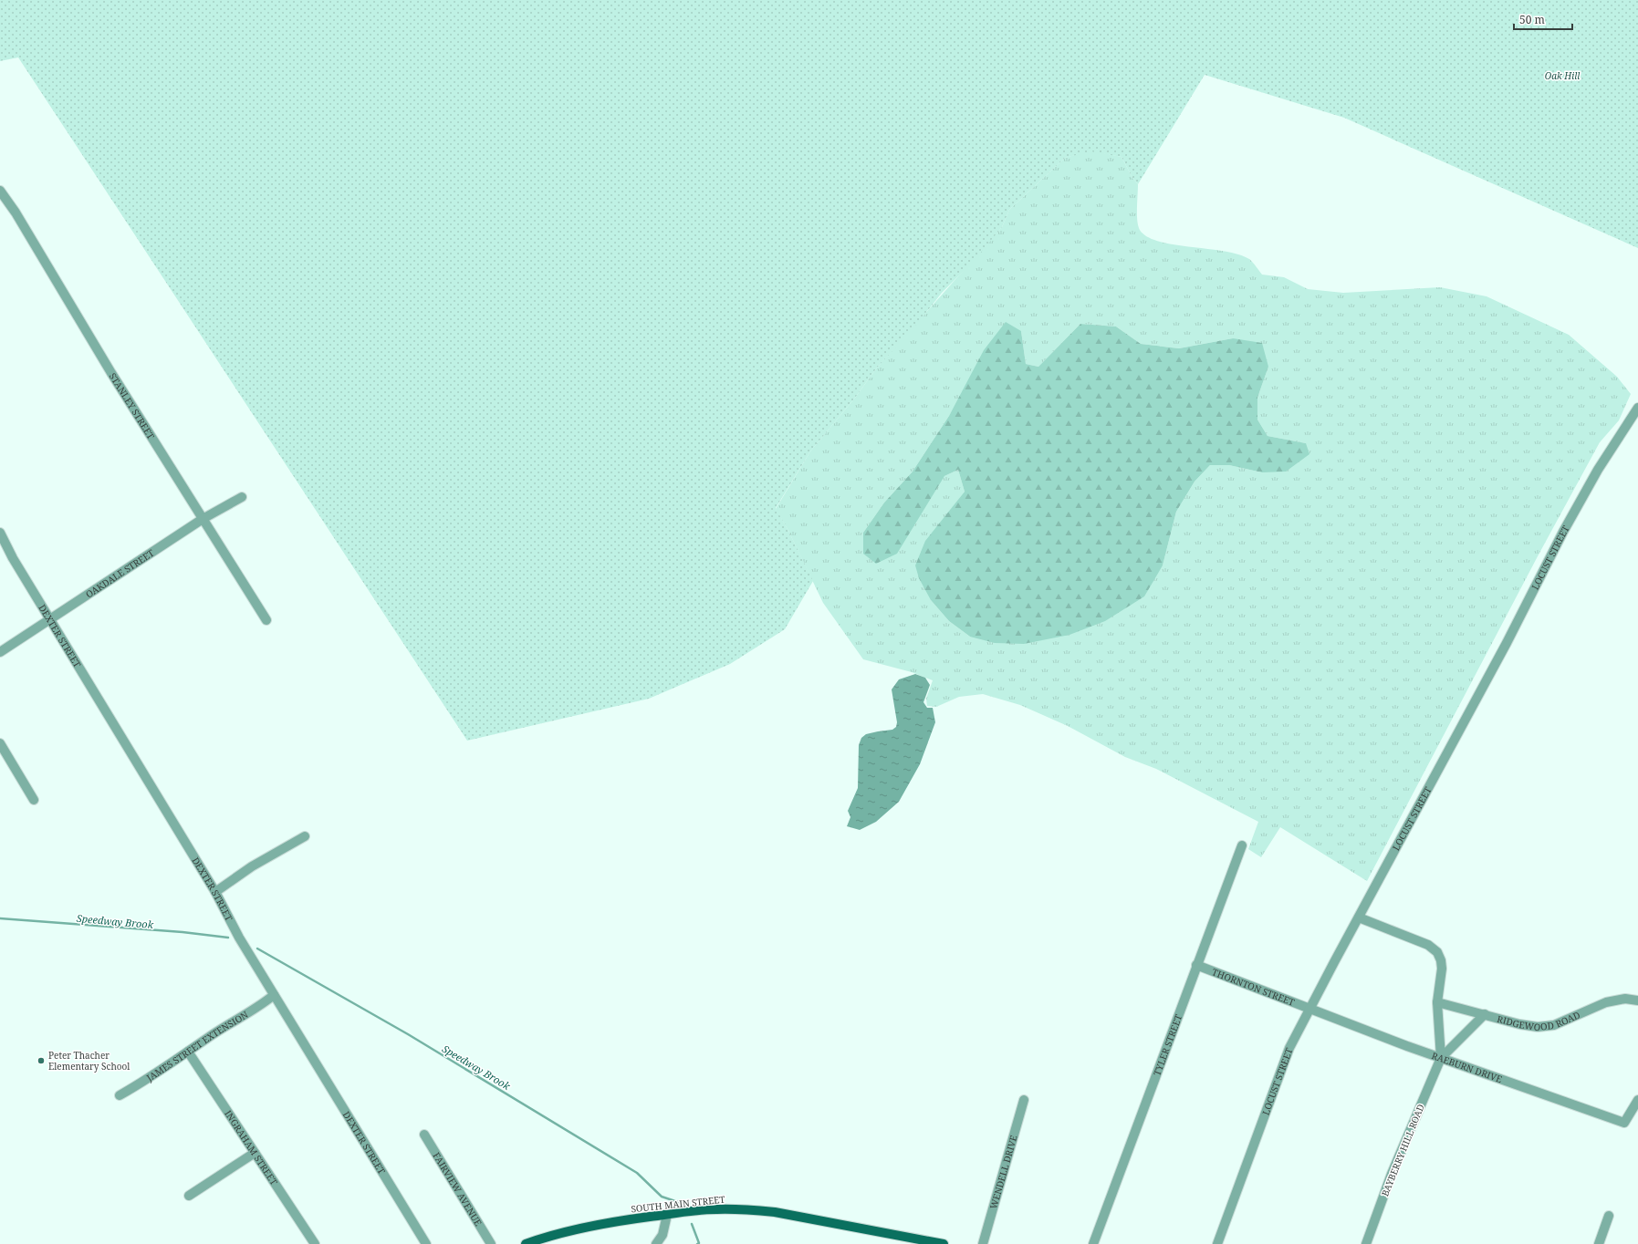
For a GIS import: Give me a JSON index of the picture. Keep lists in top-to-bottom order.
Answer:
{
  "streets": {
    "main road": ["SOUTH MAIN STREET"],
    "street": [
      "STANLEY STREET",
      "LOCUST STREET",
      "OAKDALE STREET",
      "DEXTER STREET",
      "THORNTON STREET",
      "RIDGEWOOD ROAD",
      "TYLER STREET",
      "JAMES STREET EXTENSION",
      "RAEBURN DRIVE",
      "INGRAHAM STREET",
      "BAYBERRY HILL ROAD",
      "WENDELL DRIVE",
      "FAIRVIEW AVENUE"
    ]
  },
  "crossings": [
    ["STANLEY STREET", "OAKDALE STREET"],
    ["LOCUST STREET", "THORNTON STREET"],
    ["LOCUST STREET", "RAEBURN DRIVE"],
    ["LOCUST STREET", "BAYBERRY HILL ROAD"],
    ["OAKDALE STREET", "DEXTER STREET"],
    ["DEXTER STREET", "JAMES STREET EXTENSION"],
    ["THORNTON STREET", "TYLER STREET"],
    ["THORNTON STREET", "RAEBURN DRIVE"],
    ["RIDGEWOOD ROAD", "BAYBERRY HILL ROAD"],
    ["JAMES STREET EXTENSION", "INGRAHAM STREET"],
    ["RAEBURN DRIVE", "BAYBERRY HILL ROAD"]
  ],
  "water": ["Speedway Brook"],
  "parks": ["Oak Hill"],
  "places": ["Peter Thacher Elementary School"],
  "scale_bar": "50 m"
}
